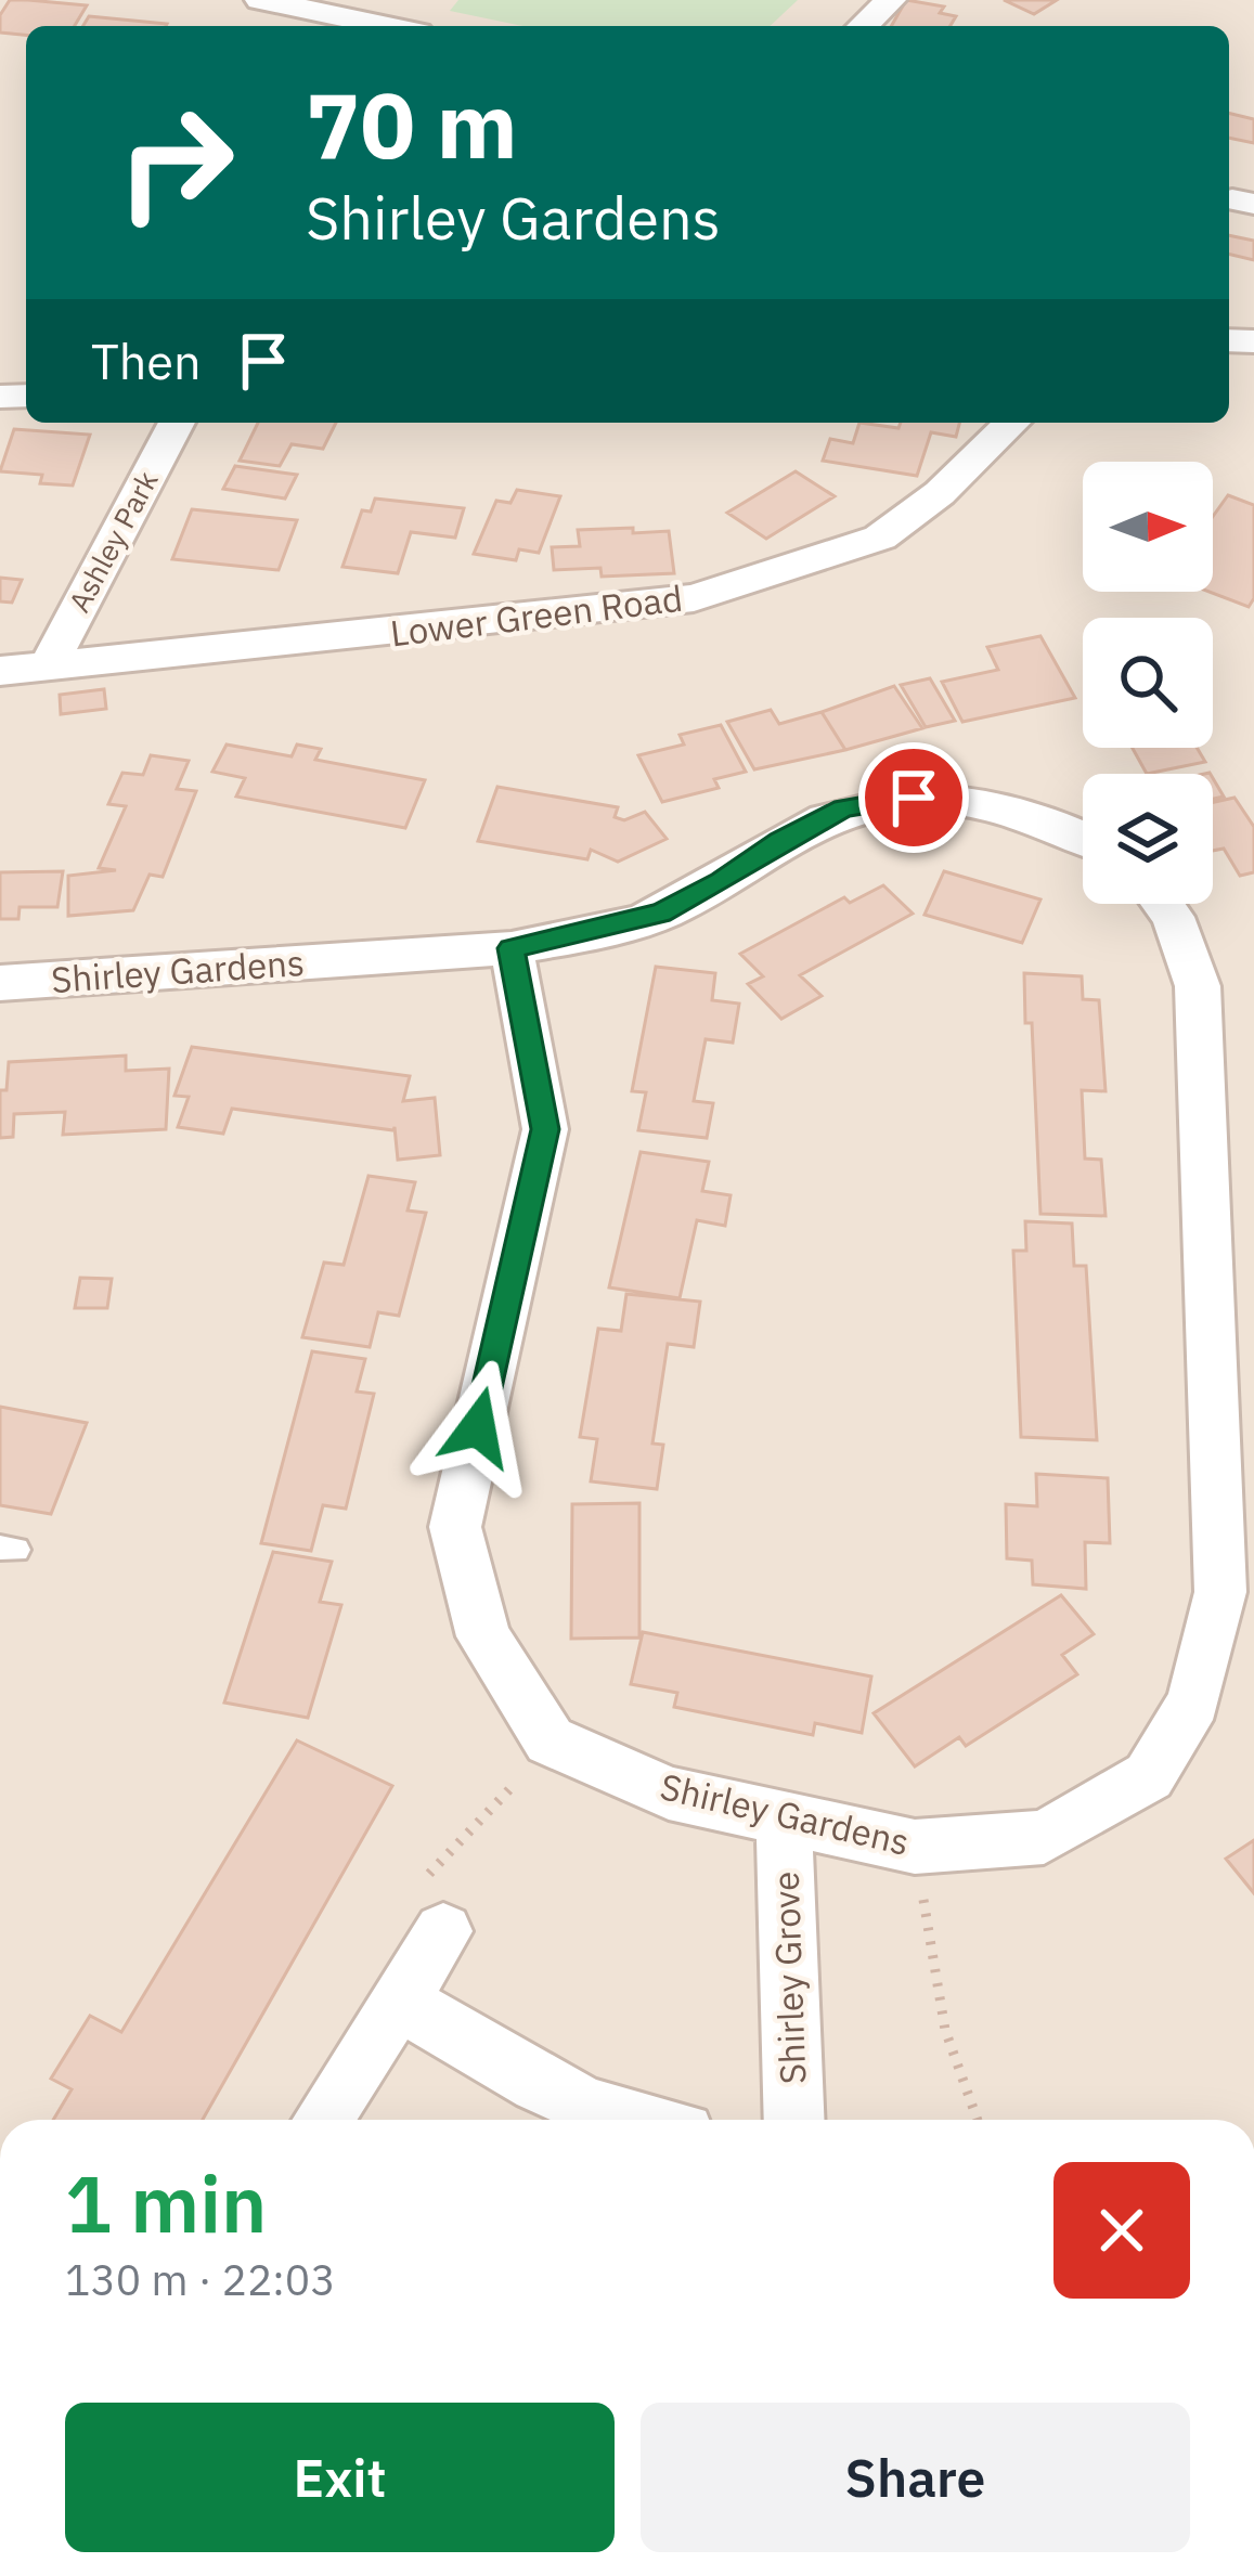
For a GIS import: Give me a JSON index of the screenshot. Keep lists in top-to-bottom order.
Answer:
{
  "streets": {
    "street": [
      "Ashley Park",
      "Lower Green Road",
      "Shirley Gardens",
      "Shirley Grove"
    ]
  },
  "crossings": [
    ["Ashley Park", "Lower Green Road"],
    ["Shirley Gardens", "Shirley Grove"]
  ],
  "north": "right",
  "page": {
    "turn": ["70 m", "Shirley Gardens"],
    "then": "Then",
    "heading": ["1 min", "130 m · 22:03"],
    "buttons": ["Exit", "Share"]
  }
}
